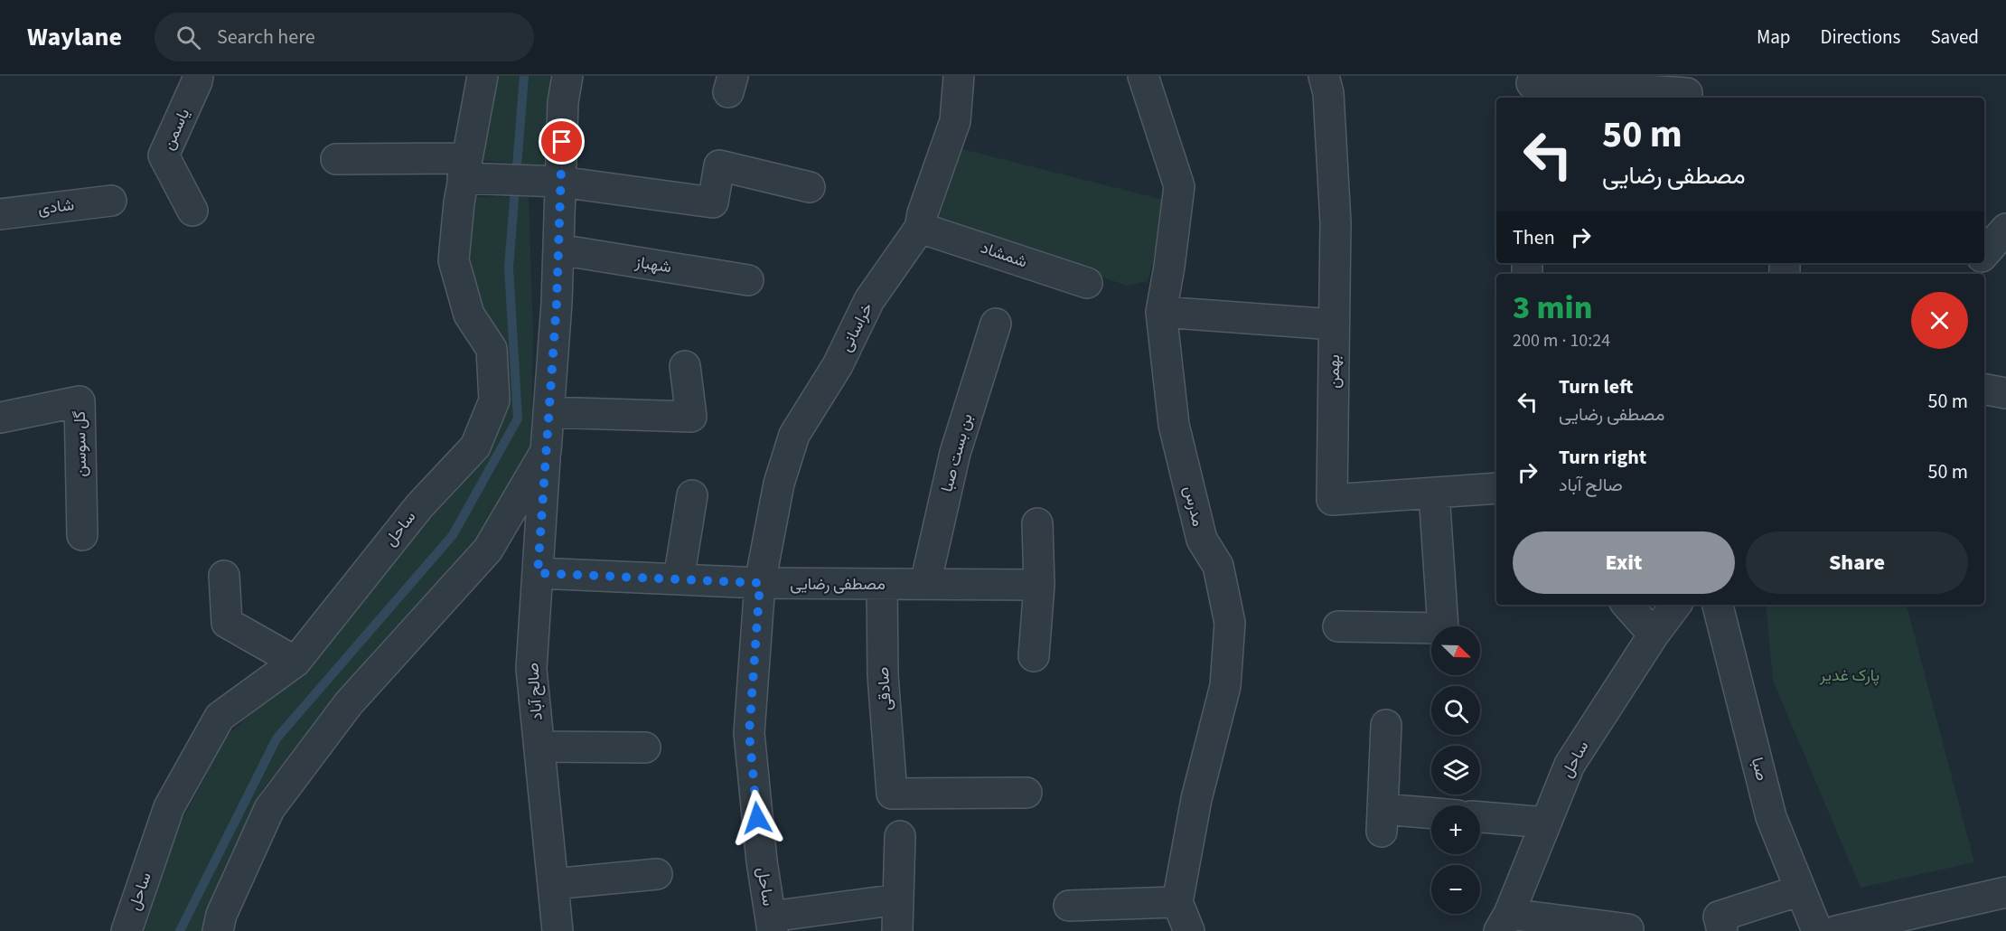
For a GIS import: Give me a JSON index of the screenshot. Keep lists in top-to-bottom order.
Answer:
{
  "streets": {
    "street": [
      "یاسمن",
      "شادی",
      "شمشاد",
      "شهباز",
      "خراسانی",
      "بهمن",
      "گل سوسن",
      "بن بست صبا",
      "مدرس",
      "ساحل",
      "مصطفی رضایی",
      "صادقی",
      "صالح آباد",
      "صبا"
    ]
  },
  "crossings": [
    ["شمشاد", "خراسانی"],
    ["خراسانی", "ساحل"],
    ["خراسانی", "مصطفی رضایی"],
    ["بن بست صبا", "مصطفی رضایی"],
    ["ساحل", "مصطفی رضایی"],
    ["مصطفی رضایی", "صادقی"],
    ["مصطفی رضایی", "صالح آباد"]
  ],
  "parks": ["پارک غدیر"],
  "north": "bottom right",
  "page": {
    "header": "Waylane",
    "search": "Search here",
    "nav": ["Map", "Directions", "Saved"],
    "turn": ["50 m", "مصطفی رضایی"],
    "then": "Then",
    "heading": ["3 min", "200 m · 10:24"],
    "list": [
      {
        "name": "Turn left",
        "note": "مصطفی رضایی",
        "value": "50 m"
      },
      {
        "name": "Turn right",
        "note": "صالح آباد",
        "value": "50 m"
      }
    ],
    "buttons": ["Exit", "Share"],
    "map_buttons": ["+", "−"]
  }
}
